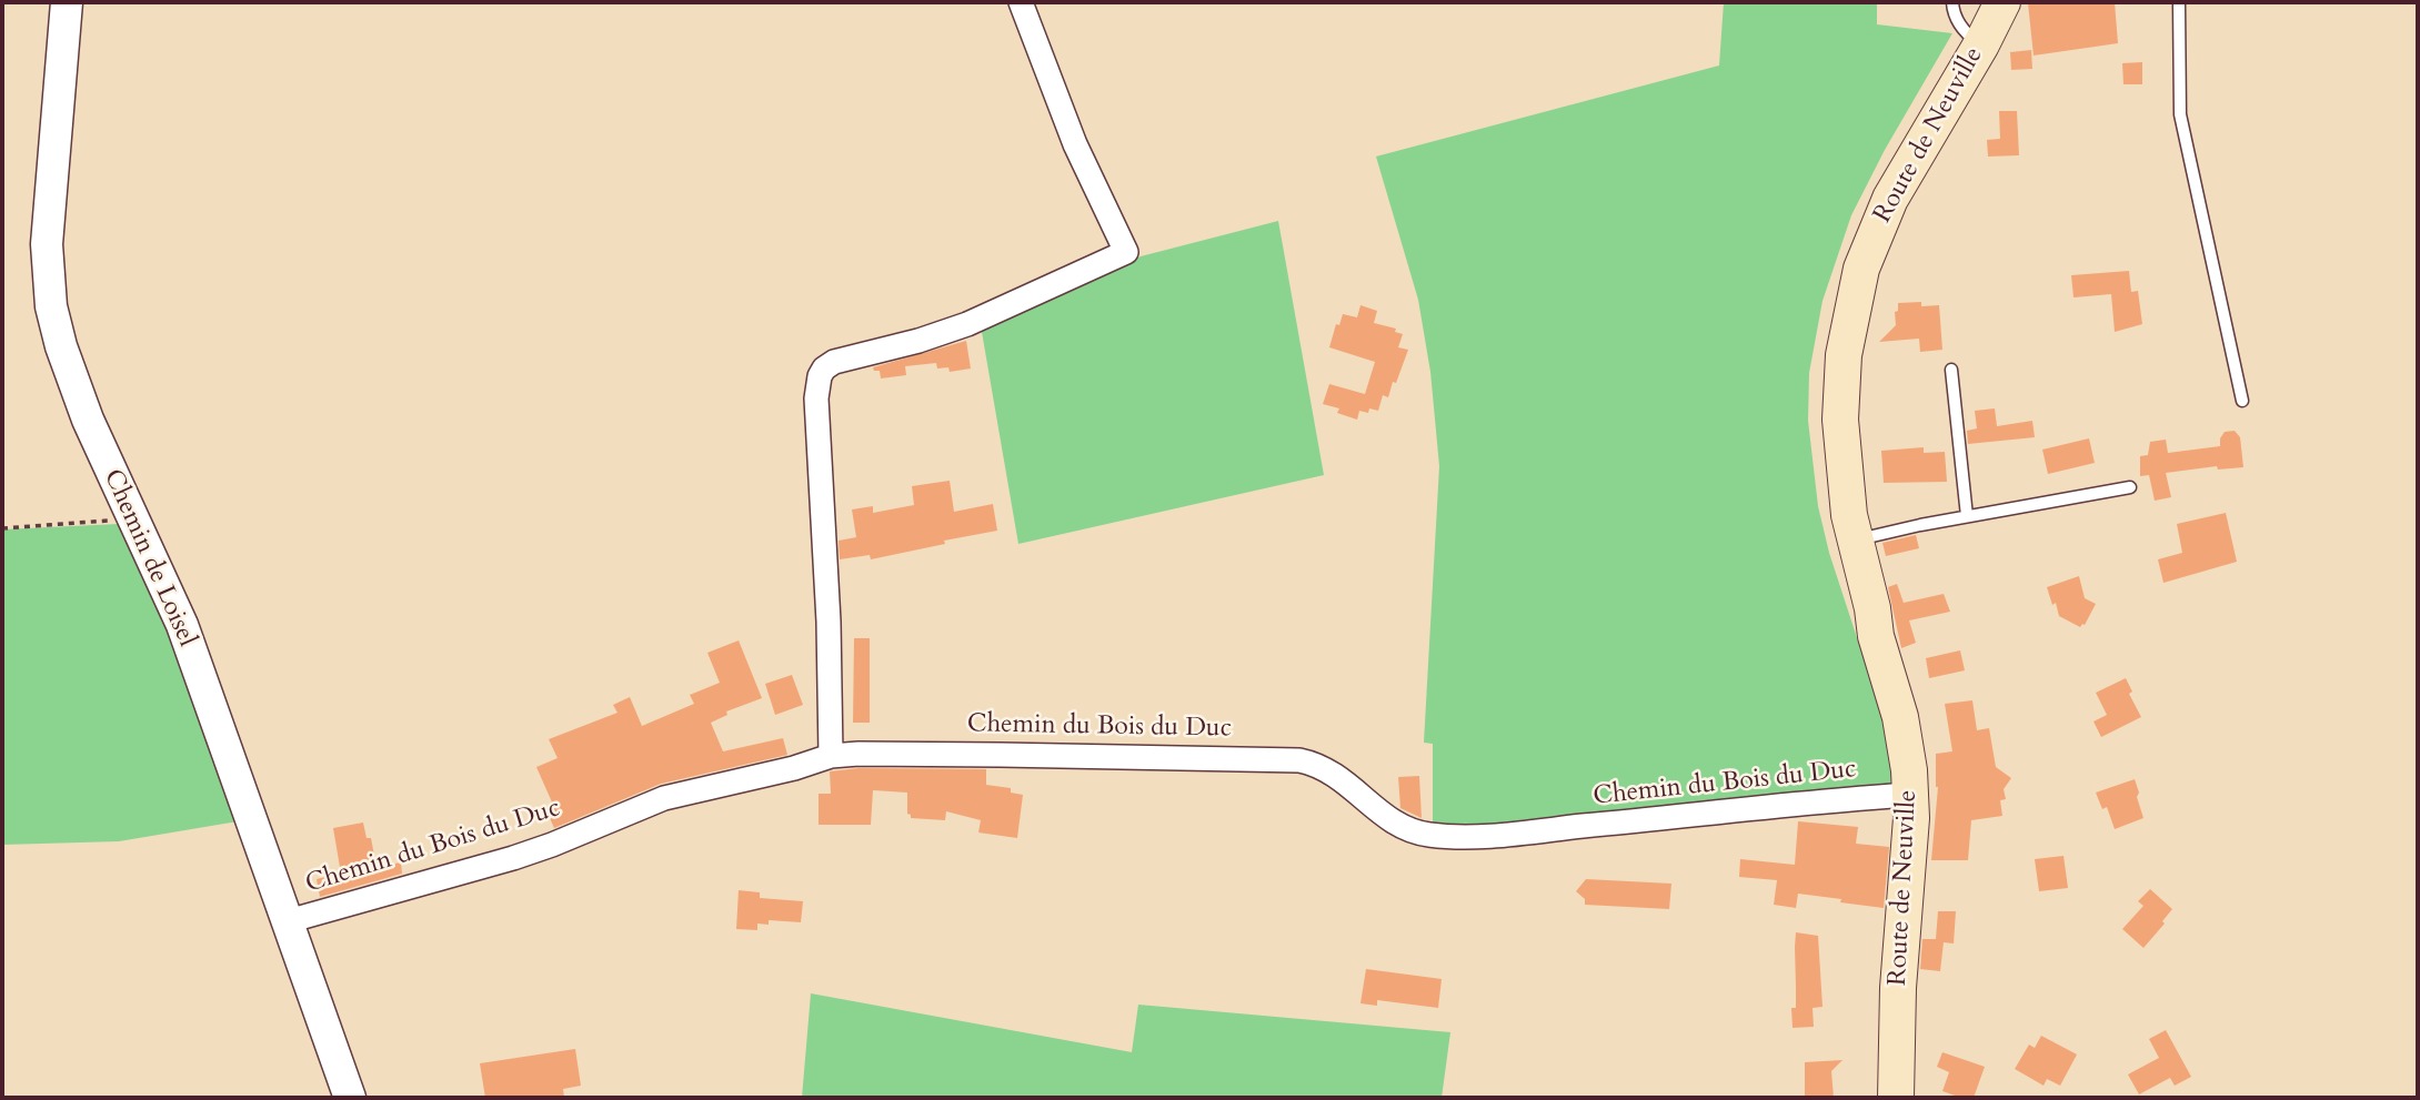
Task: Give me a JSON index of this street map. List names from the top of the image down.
{
  "streets": {
    "main road": ["Route de Neuville"],
    "street": ["Chemin de Loisel", "Chemin du Bois du Duc"]
  },
  "crossings": [
    ["Route de Neuville", "Chemin du Bois du Duc"],
    ["Chemin de Loisel", "Chemin du Bois du Duc"]
  ]
}
